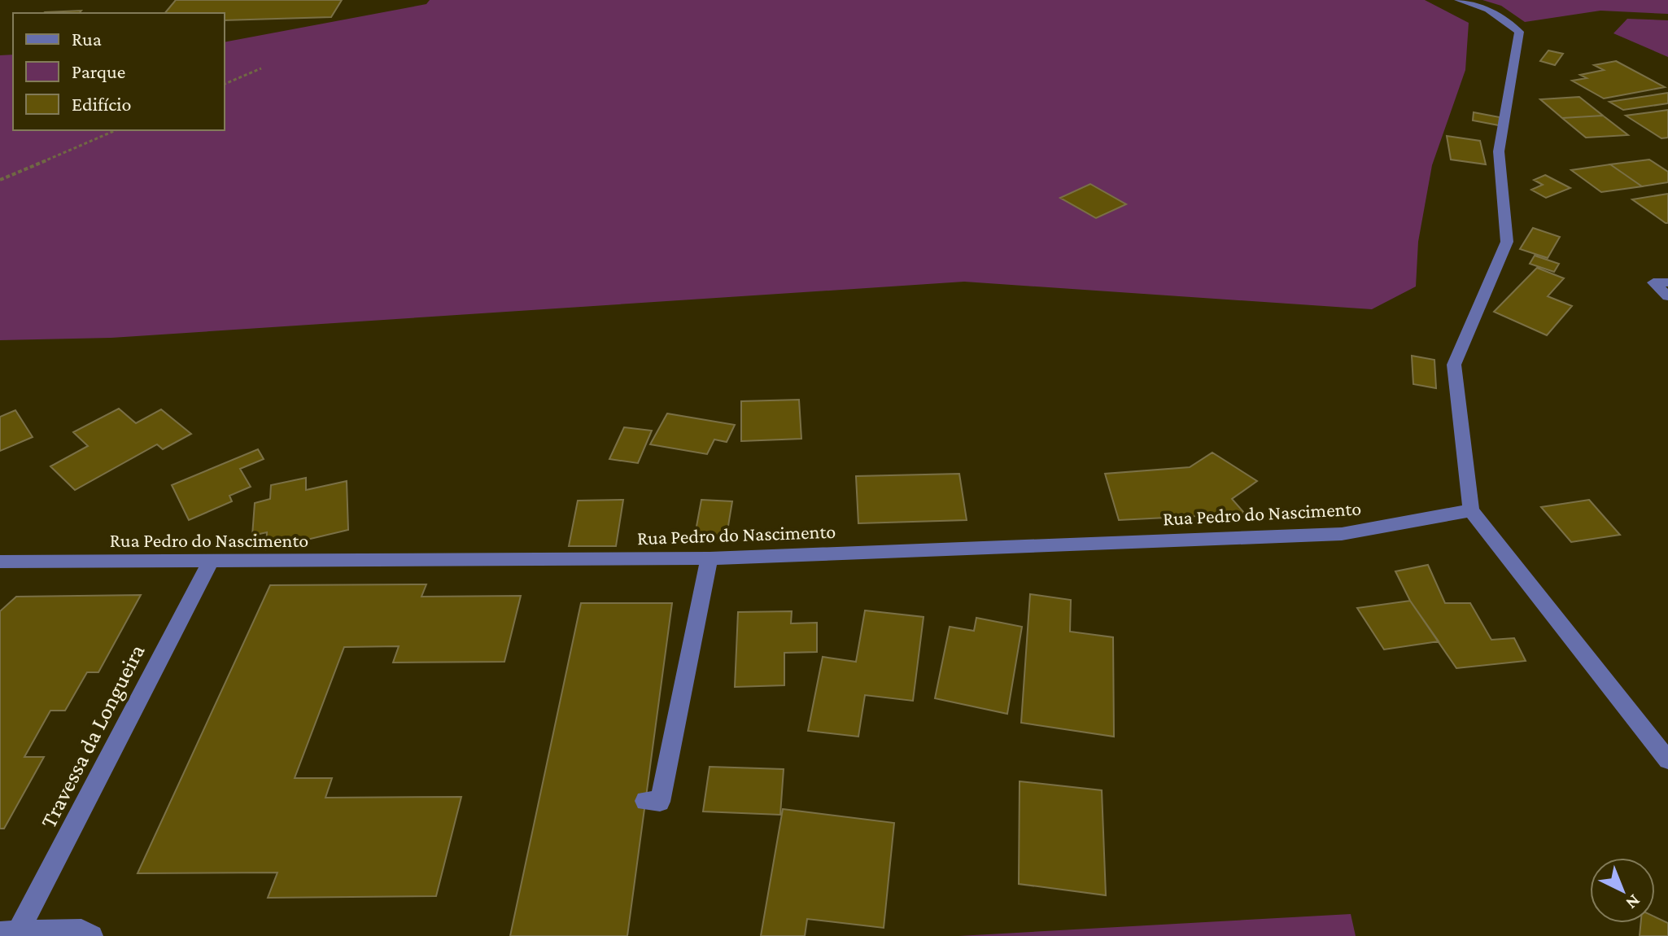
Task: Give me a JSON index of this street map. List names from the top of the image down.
{
  "streets": {
    "street": ["Rua Pedro do Nascimento", "Travessa da Longueira"]
  },
  "crossings": [
    ["Rua Pedro do Nascimento", "Travessa da Longueira"]
  ],
  "legend": ["Rua", "Parque", "Edifício"],
  "north": "bottom right"
}
